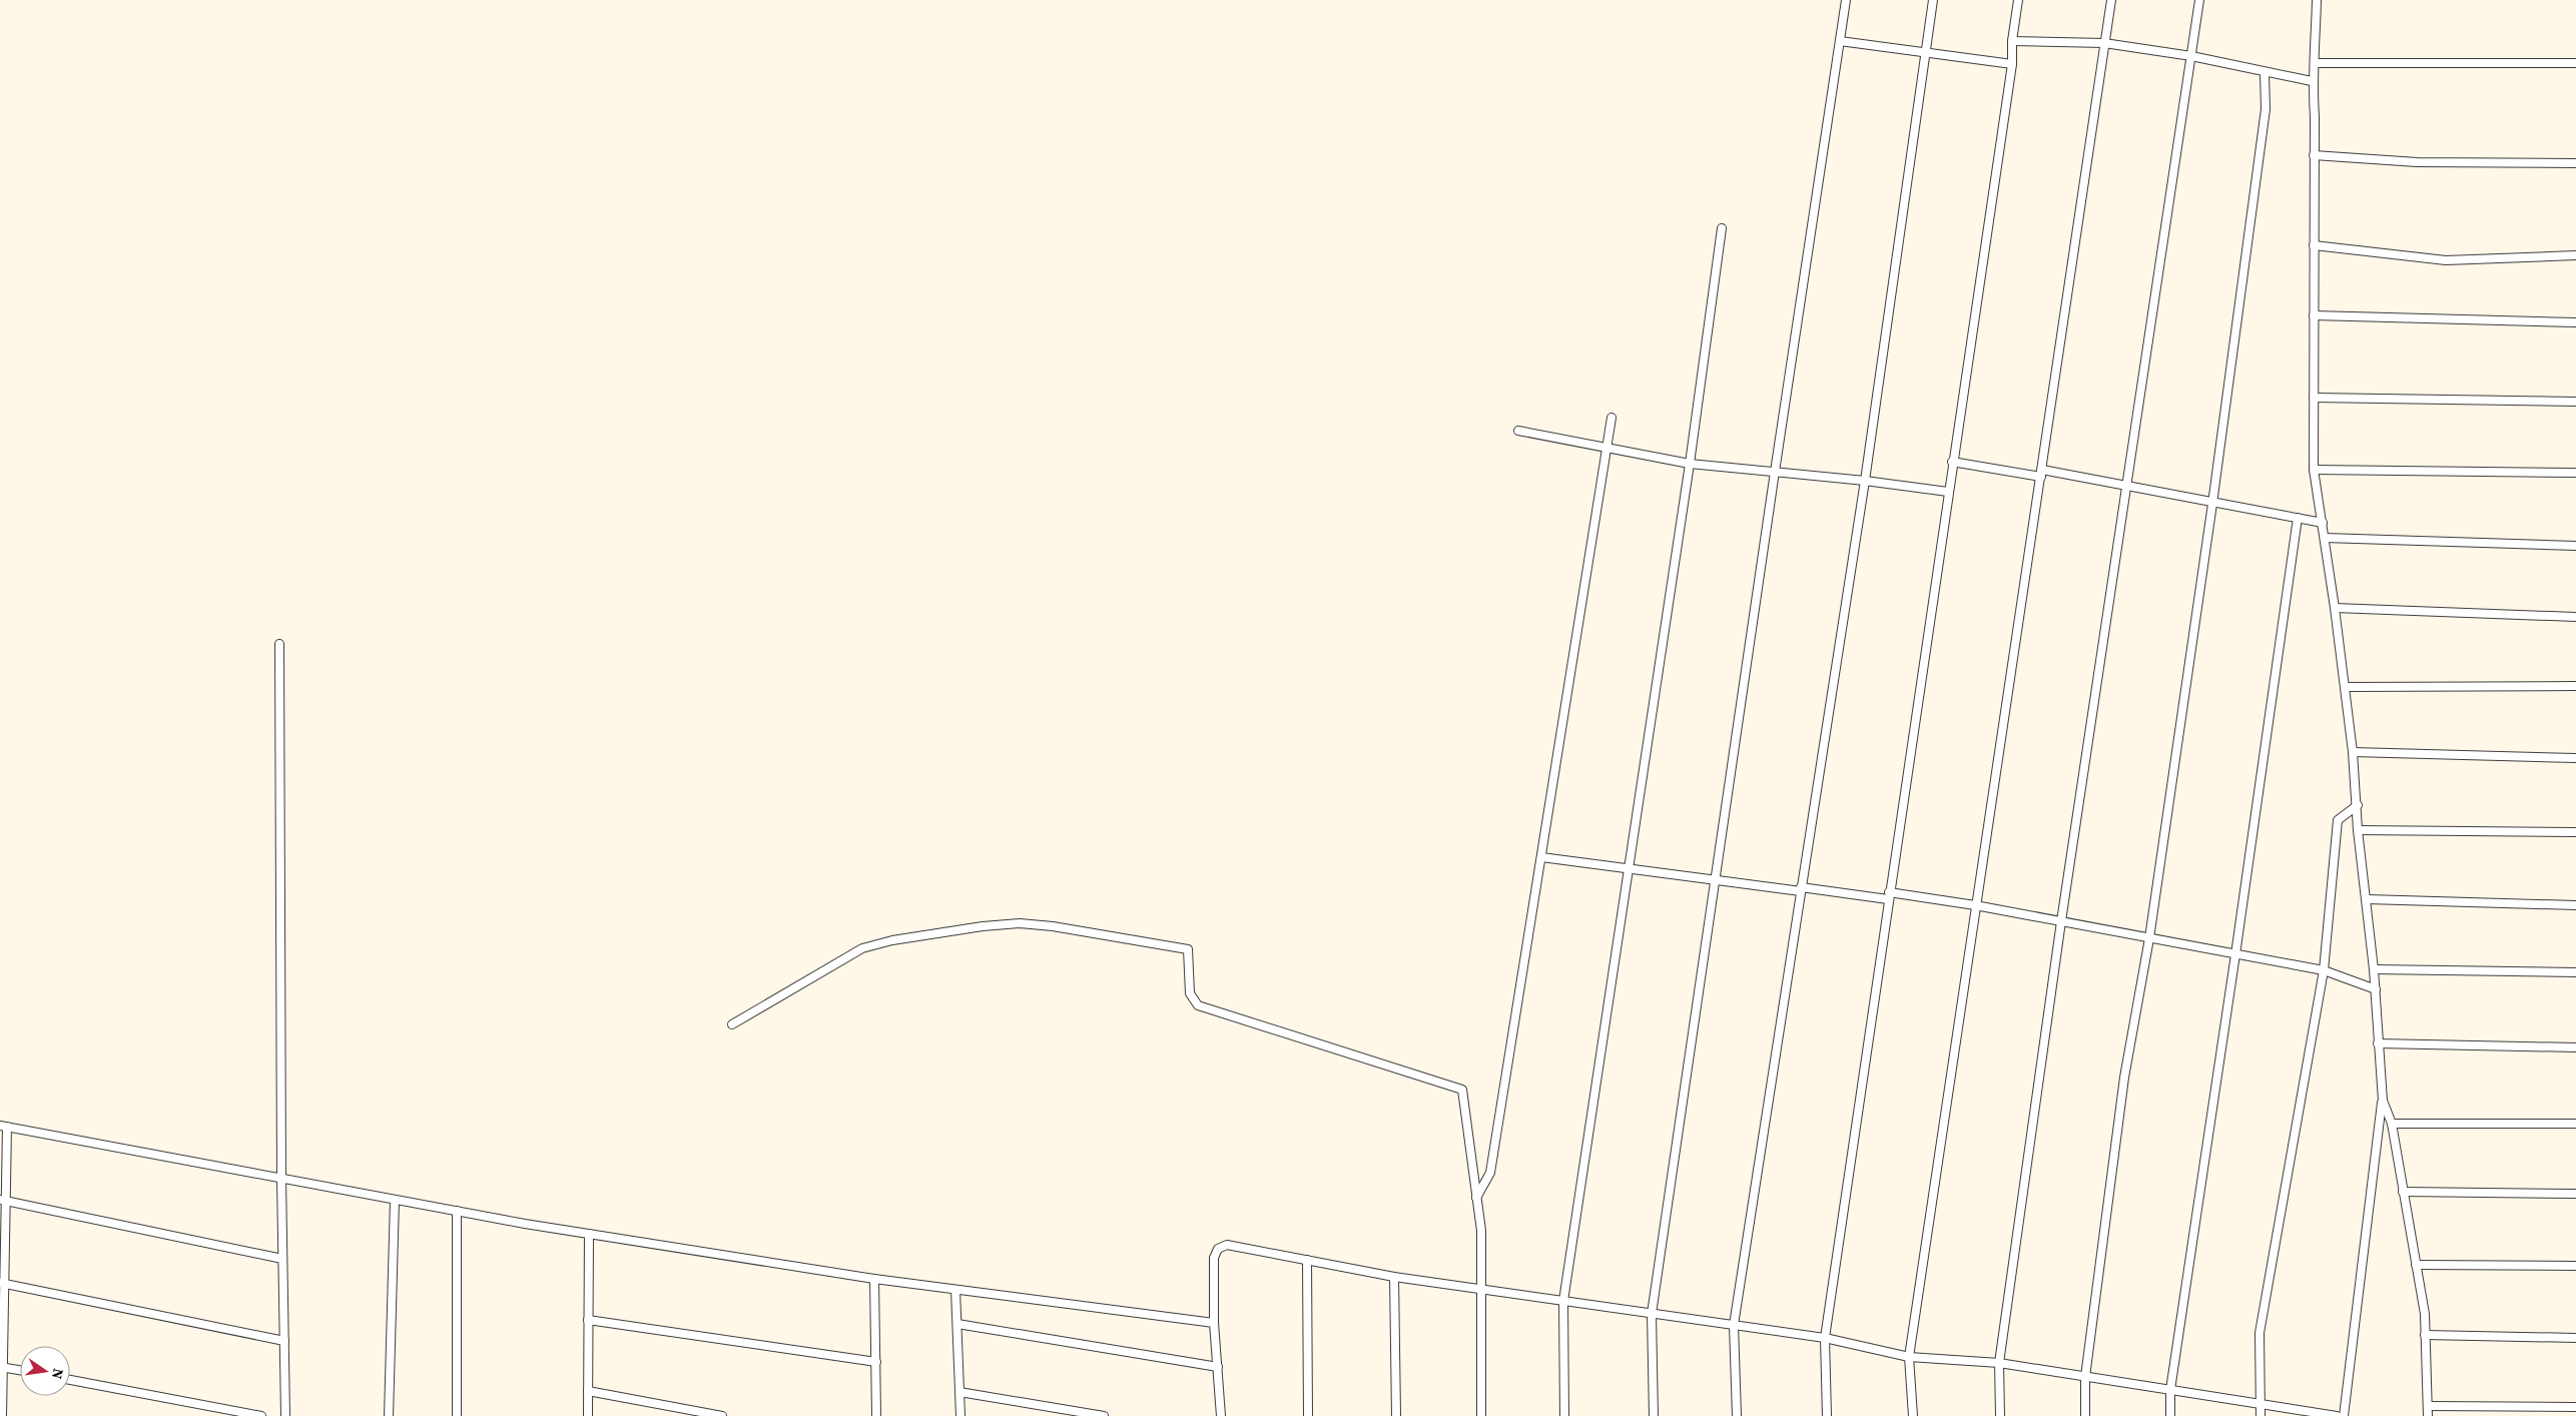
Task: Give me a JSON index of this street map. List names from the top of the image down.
{
  "north": "right"
}
